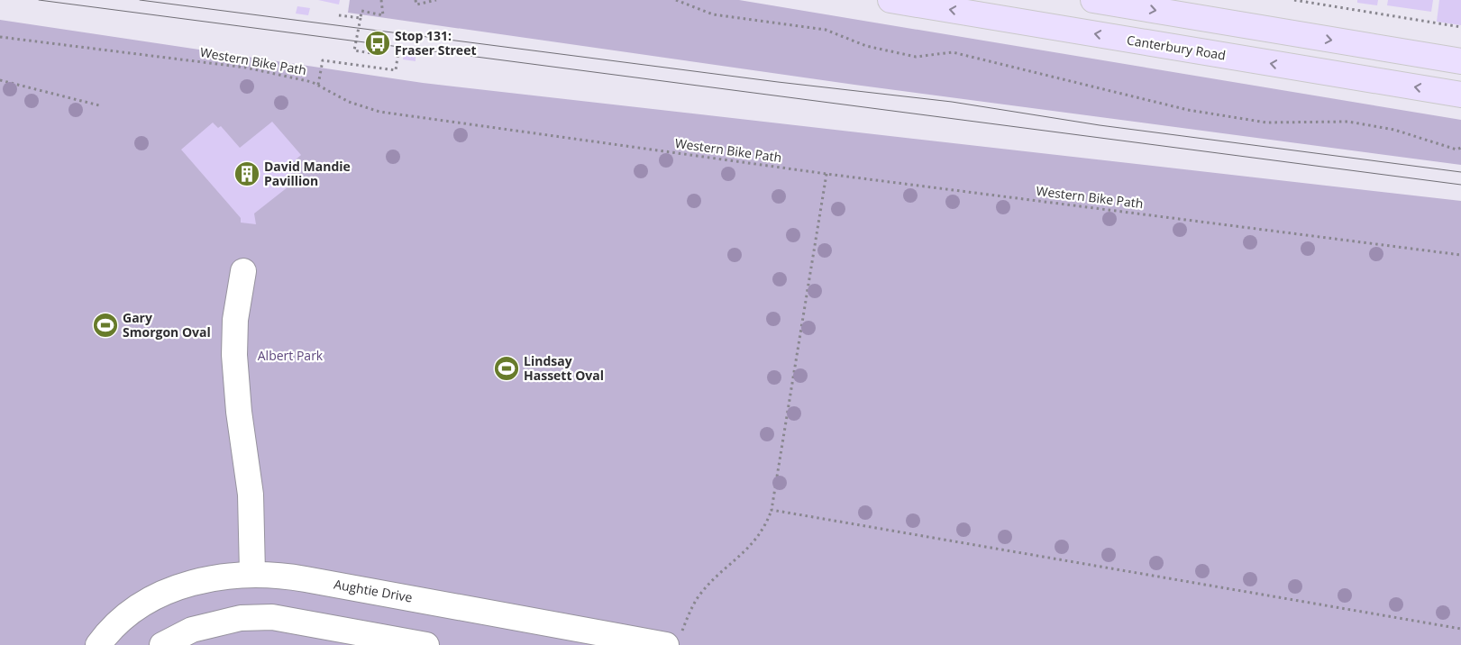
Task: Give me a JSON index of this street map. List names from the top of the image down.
{
  "streets": {
    "main road": ["Canterbury Road"],
    "street": ["Aughtie Drive"],
    "path": ["Western Bike Path"]
  },
  "parks": ["Albert Park"],
  "places": {
    "bus stop": ["Stop 131: Fraser Street"],
    "building": ["David Mandie Pavillion"],
    "sports": ["Gary Smorgon Oval", "Lindsay Hassett Oval"]
  }
}
